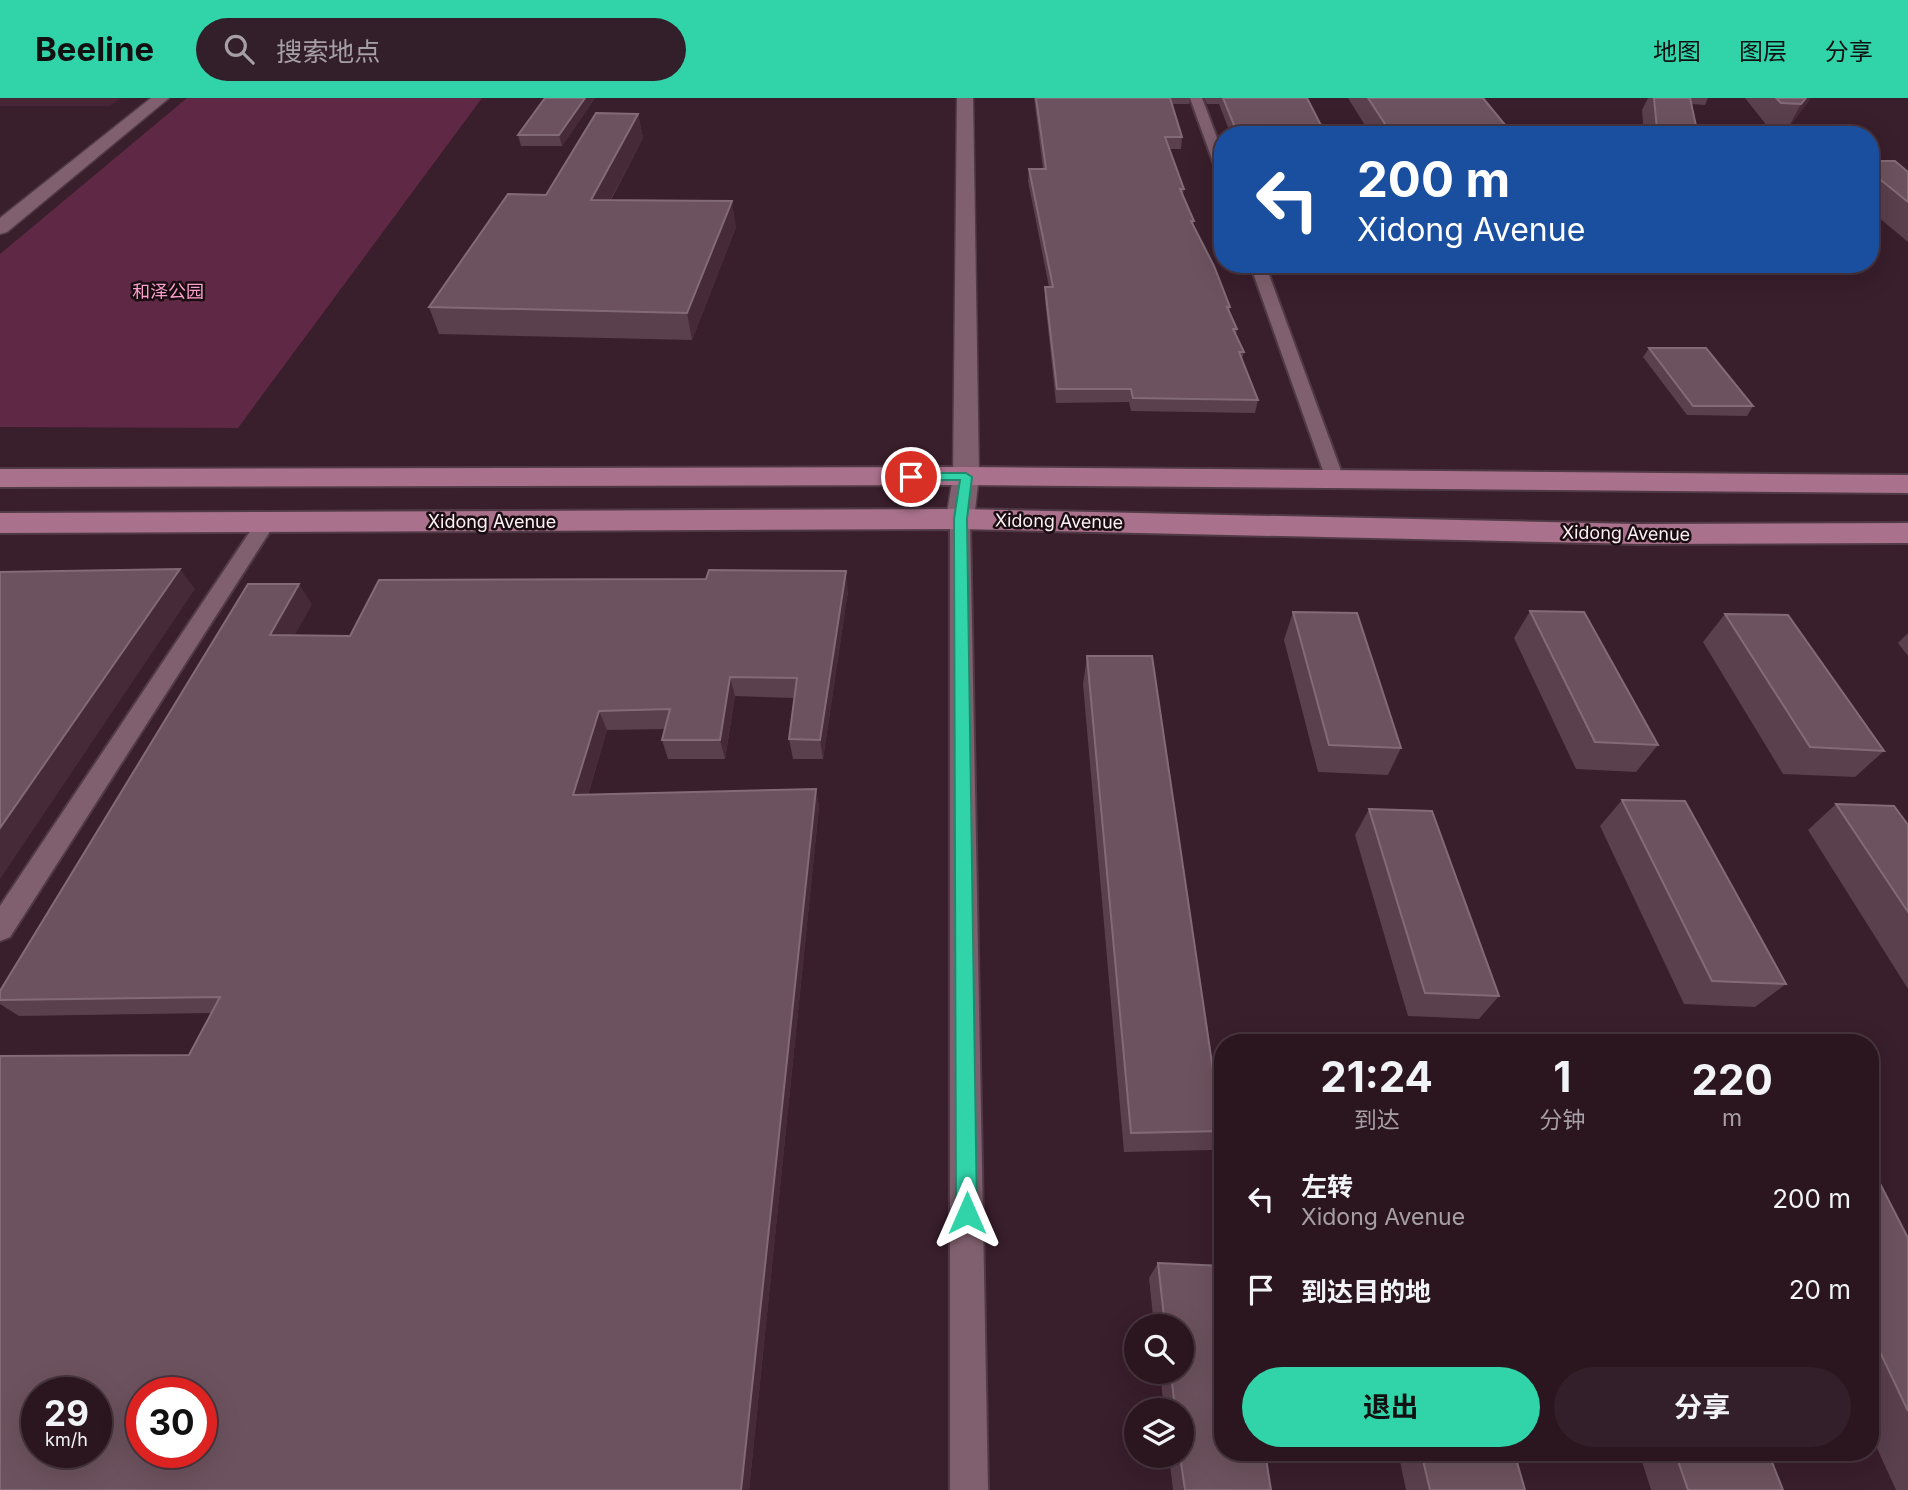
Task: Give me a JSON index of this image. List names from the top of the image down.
{
  "streets": {
    "main road": ["Xidong Avenue"]
  },
  "parks": ["和泽公园"],
  "page": {
    "header": "Beeline",
    "search": "搜索地点",
    "nav": ["地图", "图层", "分享"],
    "turn": ["200 m", "Xidong Avenue"],
    "eta": [
      "21:24",
      "到达",
      "1",
      "分钟",
      "220",
      "m"
    ],
    "list": [
      {
        "name": "左转",
        "note": "Xidong Avenue",
        "value": "200 m"
      },
      {
        "name": "到达目的地",
        "value": "20 m"
      }
    ],
    "buttons": ["退出", "分享"],
    "speed": "29 km/h",
    "limit": "30"
  }
}
